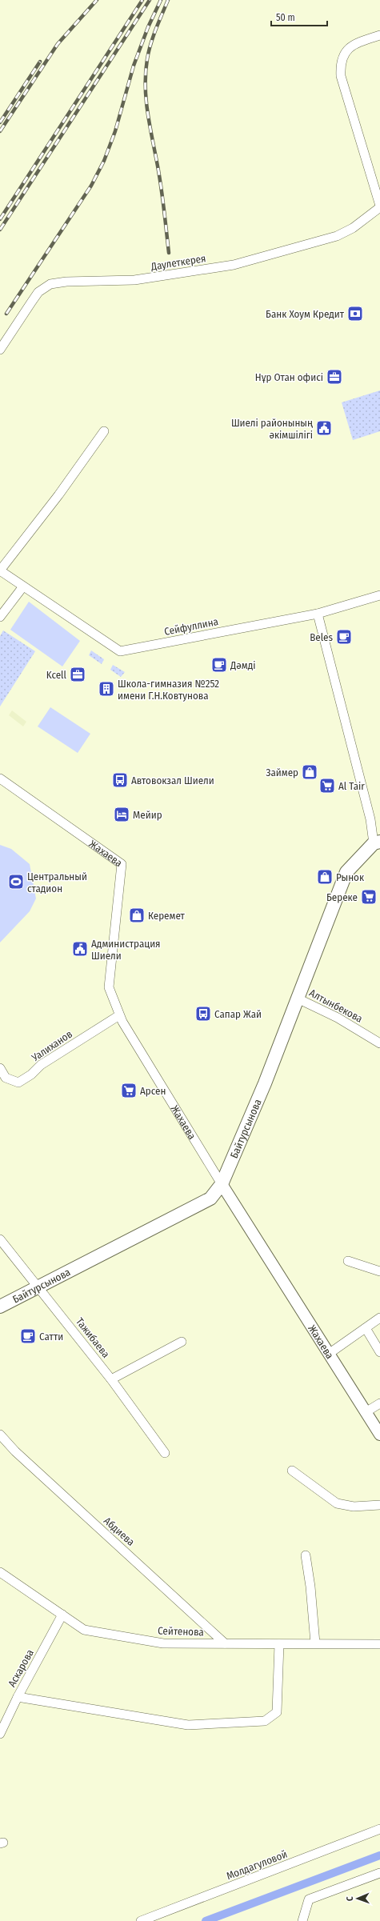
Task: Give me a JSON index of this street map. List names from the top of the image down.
{
  "streets": {
    "main road": ["Байтурсынова"],
    "street": [
      "Даулеткерея",
      "Сейфуллина",
      "Жахаева",
      "Алтынбекова",
      "Уалиханов",
      "Тажибаева",
      "Абдиева",
      "Сейтенова",
      "Аскарова",
      "Молдагуловой"
    ]
  },
  "crossings": [
    ["Жахаева", "Уалиханов"],
    ["Жахаева", "Байтурсынова"],
    ["Алтынбекова", "Байтурсынова"],
    ["Байтурсынова", "Тажибаева"],
    ["Абдиева", "Сейтенова"],
    ["Сейтенова", "Аскарова"]
  ],
  "places": {
    "bank": ["Банк Хоум Кредит"],
    "office": ["Нұр Отан офисі", "Kcell"],
    "public building": ["Шиелі районының әкімшілігі", "Администрация Шиели"],
    "cafe": ["Beles", "Дәмді", "Сатти"],
    "building": ["Школа-гимназия №252 имени Г.Н.Ковтунова"],
    "shop": ["Займер", "Рынок", "Керемет"],
    "bus stop": ["Автовокзал Шиели", "Сапар Жай"],
    "supermarket": ["Al Tair", "Береке", "Арсен"],
    "hotel": ["Мейир"],
    "sports": ["Центральный стадион"]
  },
  "scale_bar": "50 m",
  "north": "left"
}
